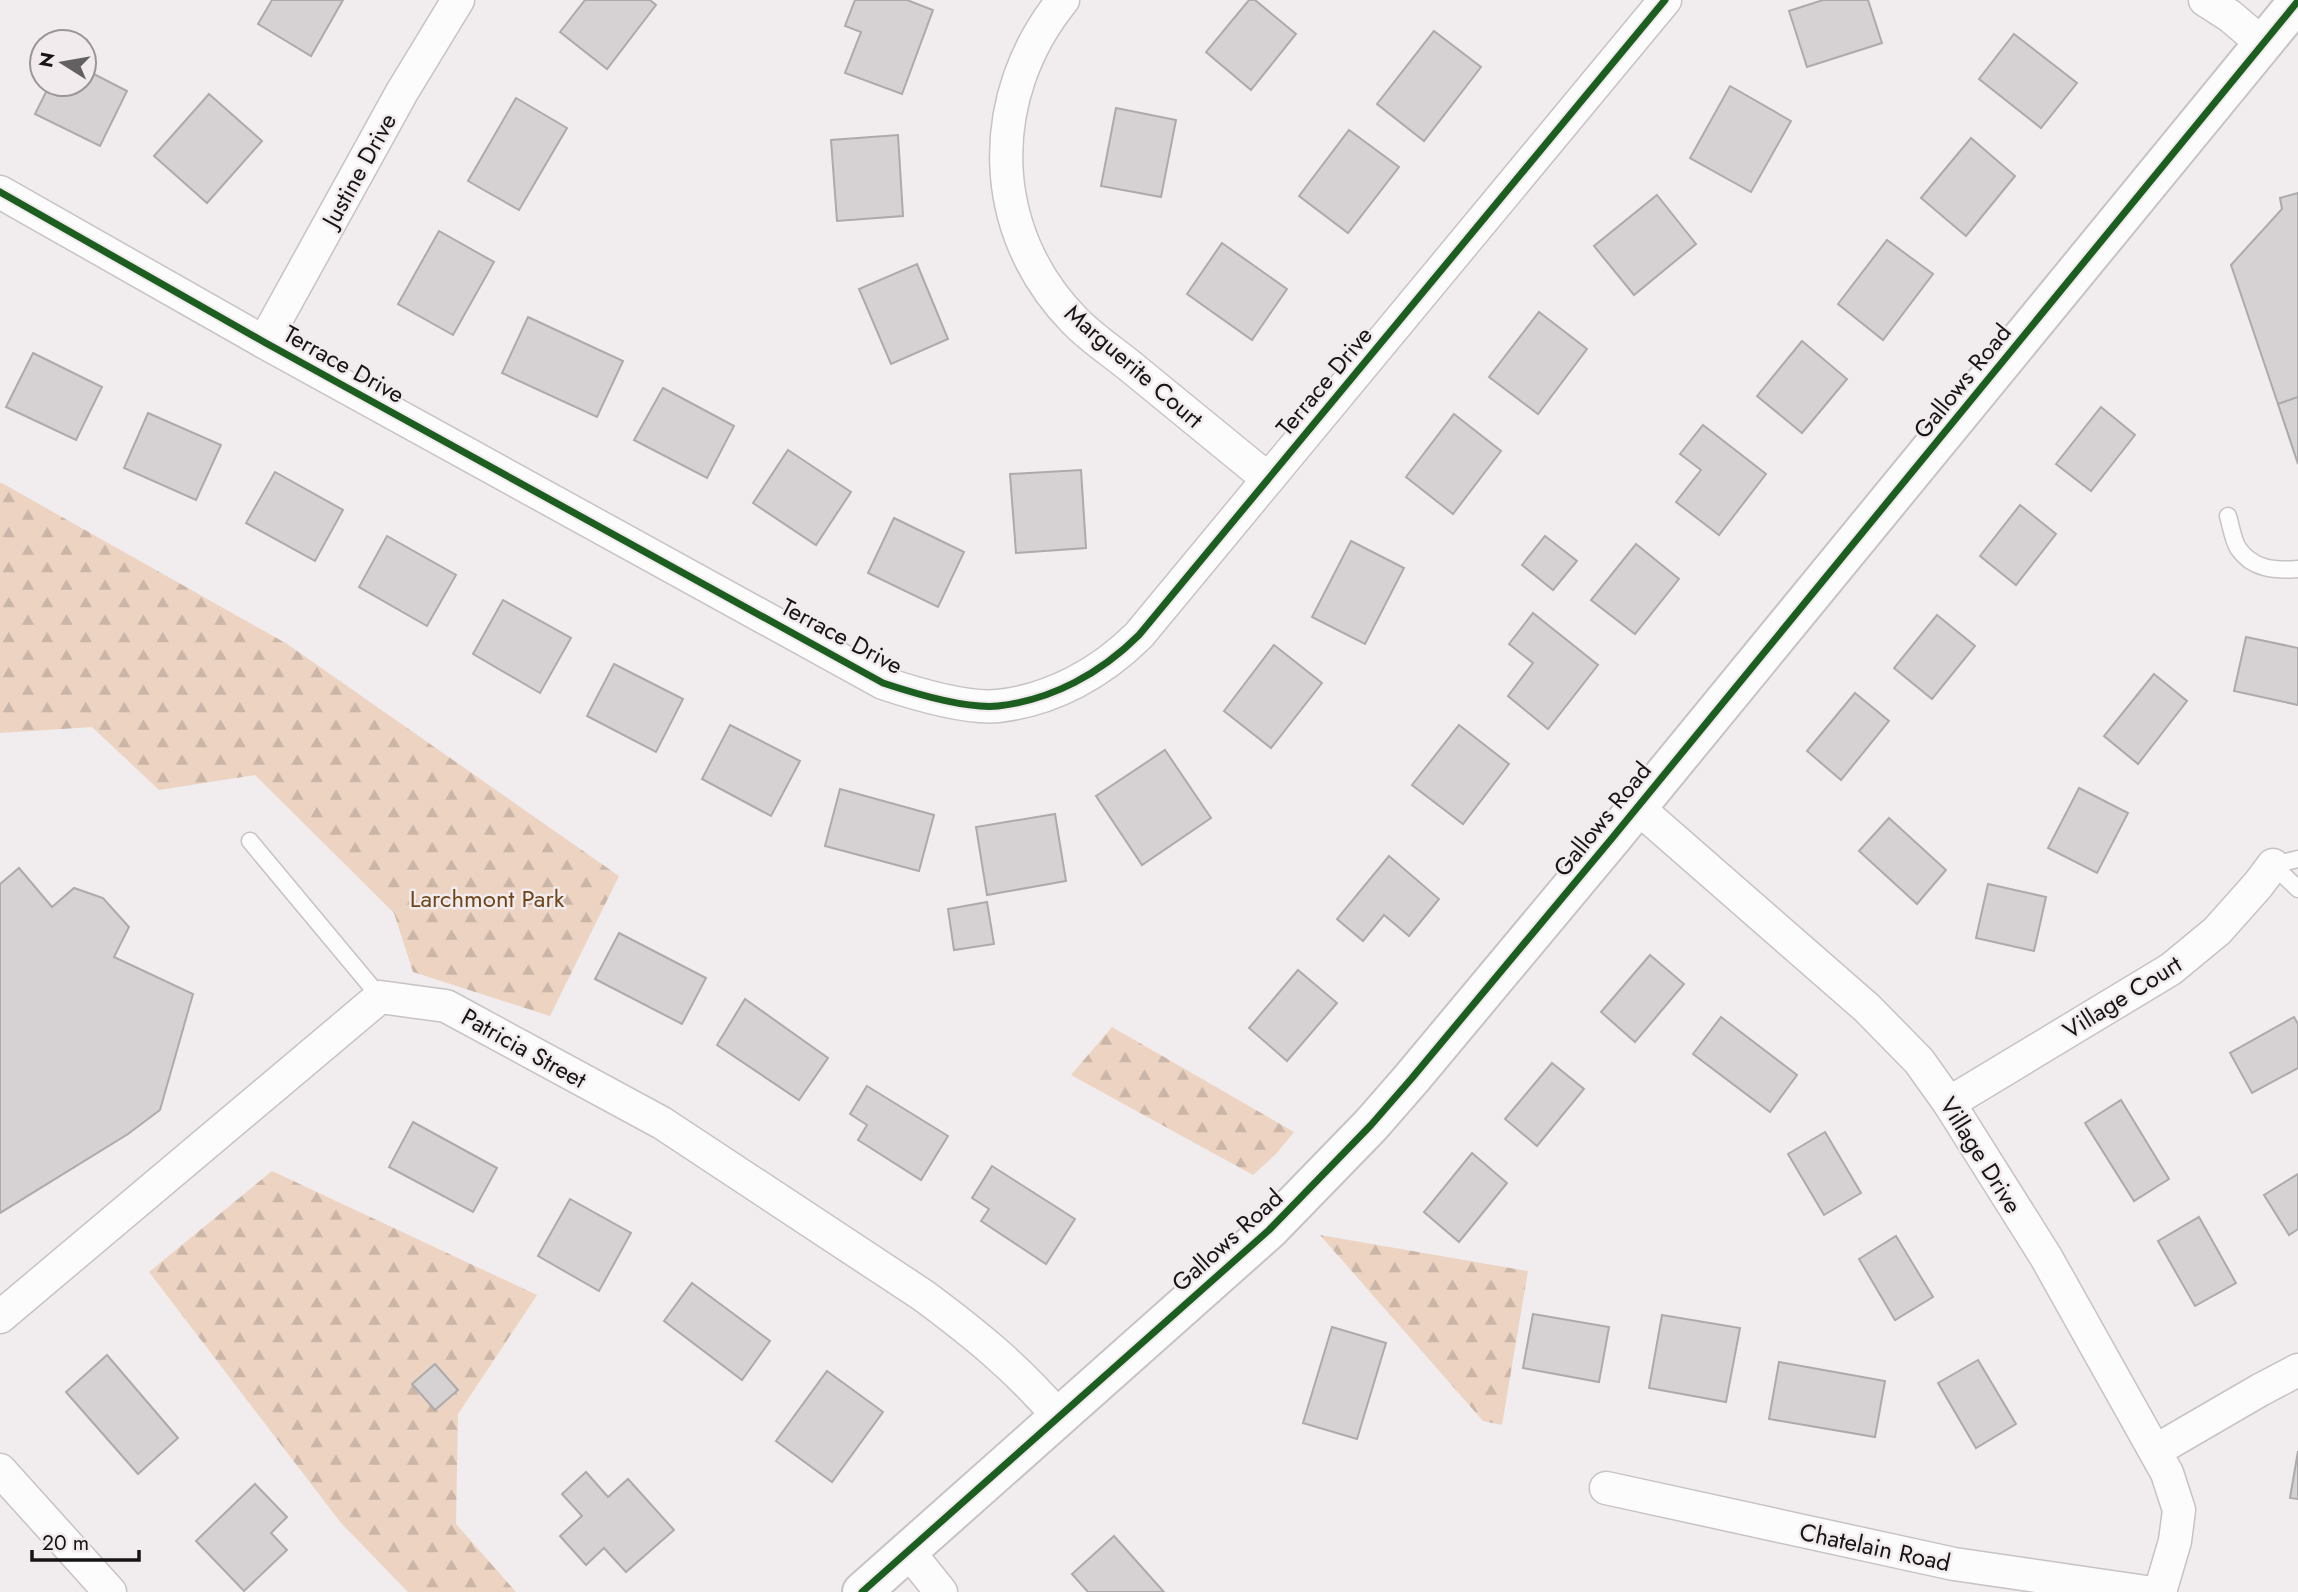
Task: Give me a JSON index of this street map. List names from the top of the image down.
{
  "streets": {
    "main road": ["Gallows Road"],
    "street": [
      "Justine Drive",
      "Terrace Drive",
      "Marguerite Court",
      "Village Court",
      "Patricia Street",
      "Village Drive",
      "Chatelain Road"
    ]
  },
  "crossings": [
    ["Justine Drive", "Terrace Drive"],
    ["Terrace Drive", "Marguerite Court"],
    ["Gallows Road", "Patricia Street"],
    ["Gallows Road", "Village Drive"],
    ["Village Court", "Village Drive"]
  ],
  "parks": ["Larchmont Park"],
  "scale_bar": "20 m",
  "north": "left"
}
